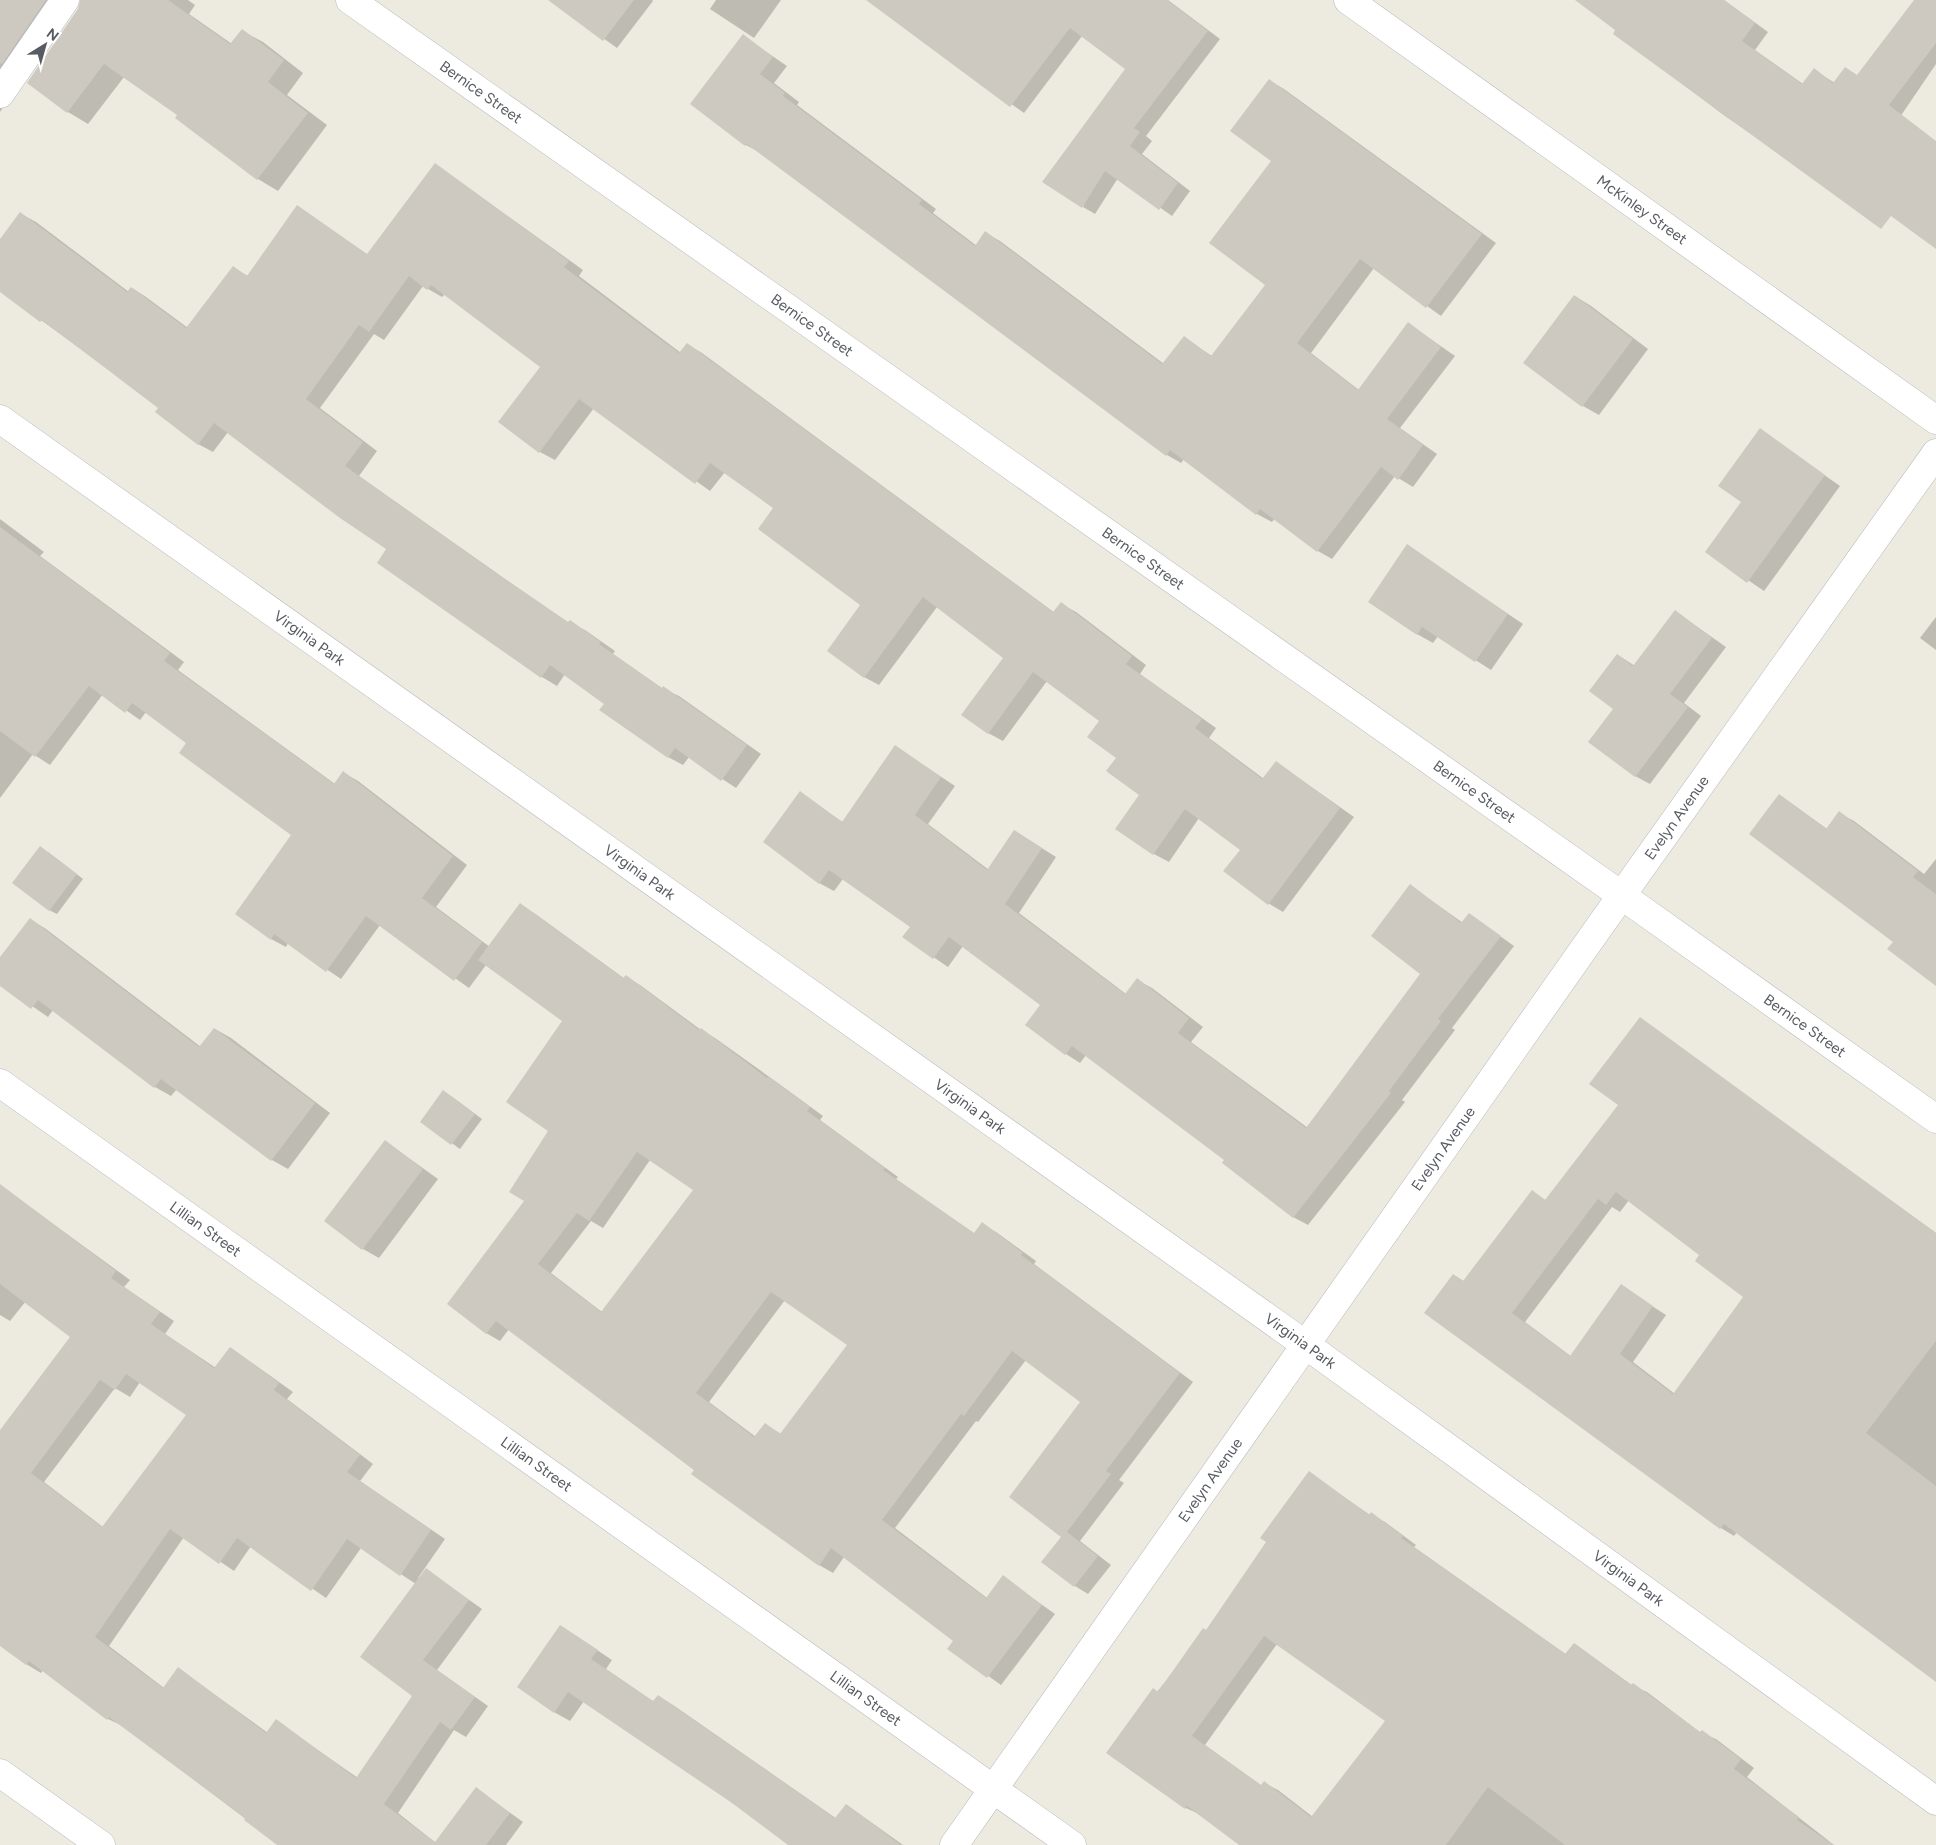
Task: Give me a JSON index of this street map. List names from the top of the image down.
{
  "streets": {
    "street": [
      "Bernice Street",
      "McKinley Street",
      "Virginia Park",
      "Evelyn Avenue",
      "Lillian Street"
    ]
  },
  "crossings": [
    ["Bernice Street", "Evelyn Avenue"],
    ["Virginia Park", "Evelyn Avenue"],
    ["Evelyn Avenue", "Lillian Street"]
  ],
  "north": "top right"
}
